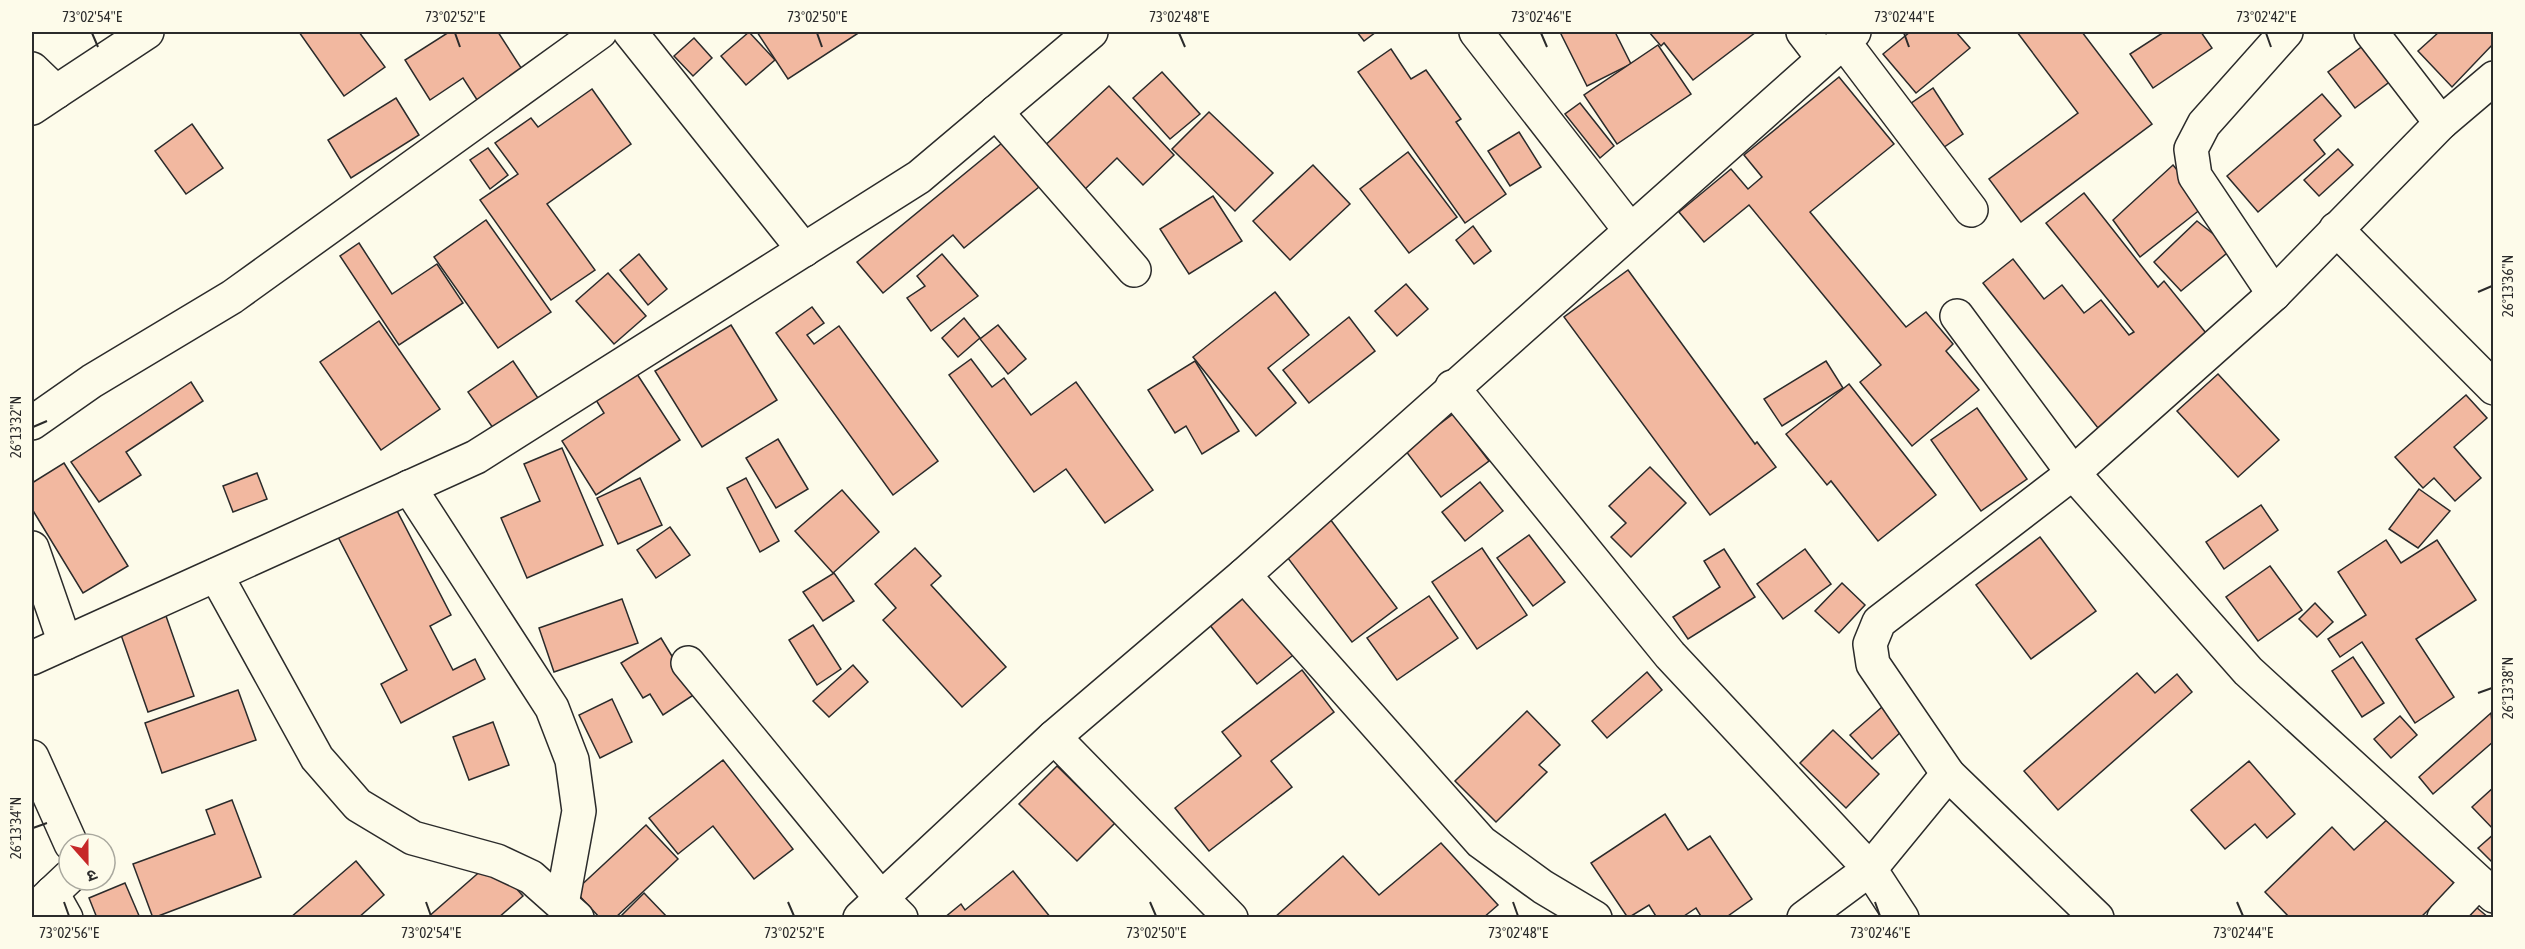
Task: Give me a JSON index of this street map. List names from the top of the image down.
{
  "north": "bottom",
  "coordinates": [
    "73°02'54\"E",
    "73°02'52\"E",
    "73°02'50\"E",
    "73°02'48\"E",
    "73°02'46\"E",
    "73°02'44\"E",
    "73°02'42\"E",
    "26°13'36\"N",
    "26°13'32\"N",
    "26°13'38\"N",
    "26°13'34\"N",
    "73°02'56\"E"
  ]
}
